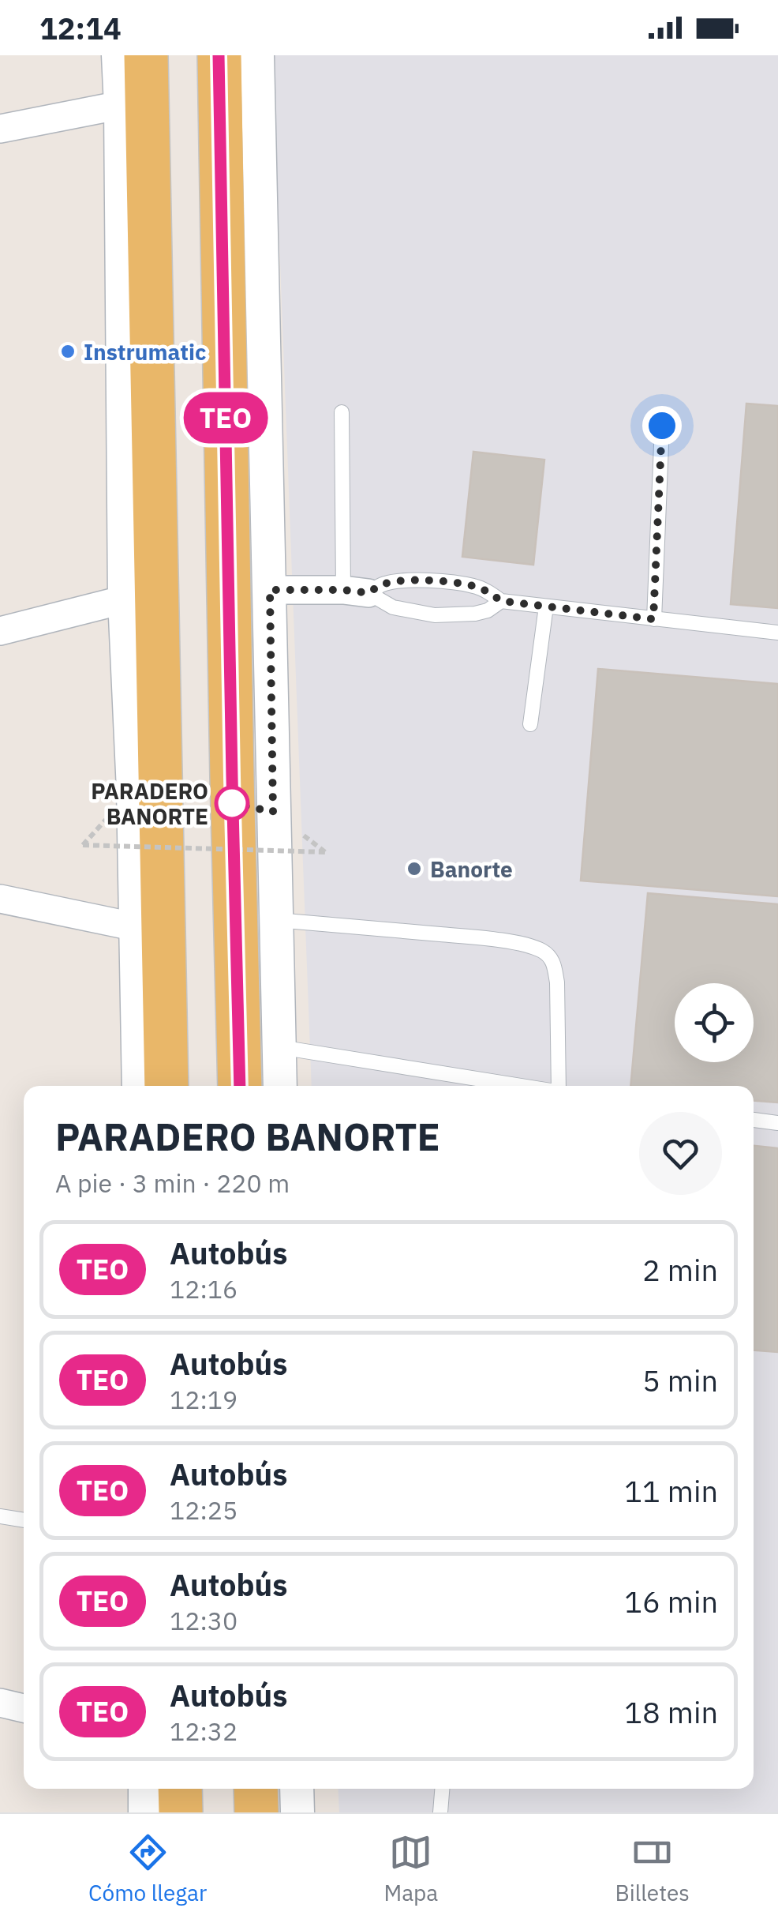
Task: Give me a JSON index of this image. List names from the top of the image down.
{
  "places": ["Instrumatic", "PARADERO BANORTE", "Banorte"],
  "lines": ["bus line TEO"],
  "page": {
    "status": "12:14",
    "on_map": "TEO",
    "heading": ["PARADERO BANORTE", "A pie · 3 min · 220 m"],
    "list": [
      {
        "mark": "TEO",
        "name": "Autobús",
        "note": "12:16",
        "value": "2 min"
      },
      {
        "mark": "TEO",
        "name": "Autobús",
        "note": "12:19",
        "value": "5 min"
      },
      {
        "mark": "TEO",
        "name": "Autobús",
        "note": "12:25",
        "value": "11 min"
      },
      {
        "mark": "TEO",
        "name": "Autobús",
        "note": "12:30",
        "value": "16 min"
      },
      {
        "mark": "TEO",
        "name": "Autobús",
        "note": "12:32",
        "value": "18 min"
      }
    ],
    "tabs": ["Cómo llegar", "Mapa", "Billetes"]
  }
}
